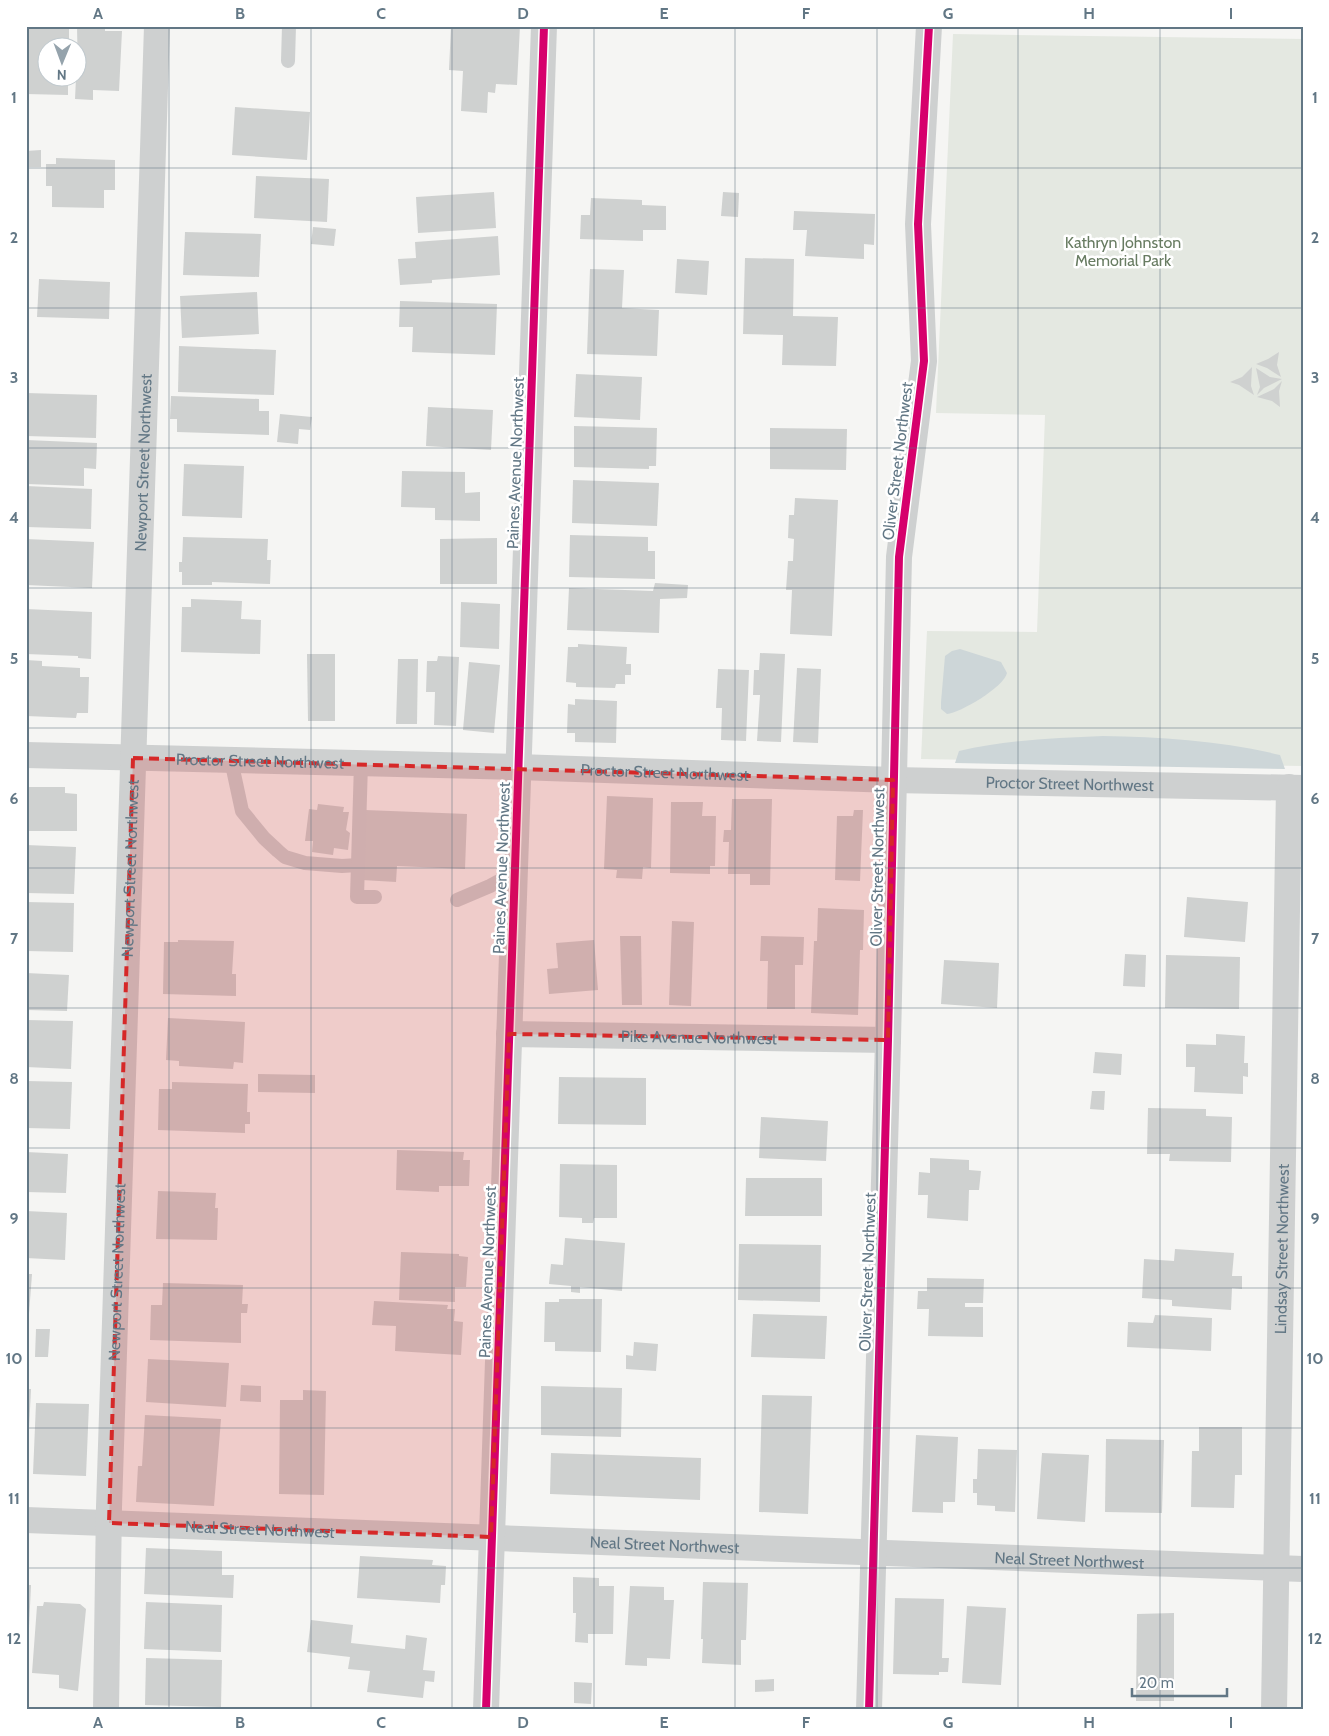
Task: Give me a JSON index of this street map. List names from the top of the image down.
{
  "streets": {
    "street": [
      "Oliver Street Northwest",
      "Newport Street Northwest",
      "Paines Avenue Northwest",
      "Proctor Street Northwest",
      "Pike Avenue Northwest",
      "Lindsay Street Northwest",
      "Neal Street Northwest"
    ]
  },
  "crossings": [
    ["Oliver Street Northwest", "Proctor Street Northwest"],
    ["Oliver Street Northwest", "Pike Avenue Northwest"],
    ["Oliver Street Northwest", "Neal Street Northwest"],
    ["Newport Street Northwest", "Proctor Street Northwest"],
    ["Newport Street Northwest", "Neal Street Northwest"],
    ["Paines Avenue Northwest", "Proctor Street Northwest"],
    ["Paines Avenue Northwest", "Pike Avenue Northwest"],
    ["Paines Avenue Northwest", "Neal Street Northwest"],
    ["Proctor Street Northwest", "Lindsay Street Northwest"],
    ["Lindsay Street Northwest", "Neal Street Northwest"]
  ],
  "parks": ["Kathryn Johnston Memorial Park"],
  "scale_bar": "20 m",
  "north": "bottom",
  "grid": {
    "columns": [
      "A",
      "B",
      "C",
      "D",
      "E",
      "F",
      "G",
      "H",
      "I"
    ],
    "rows": [
      "1",
      "2",
      "3",
      "4",
      "5",
      "6",
      "7",
      "8",
      "9",
      "10",
      "11",
      "12"
    ]
  }
}
